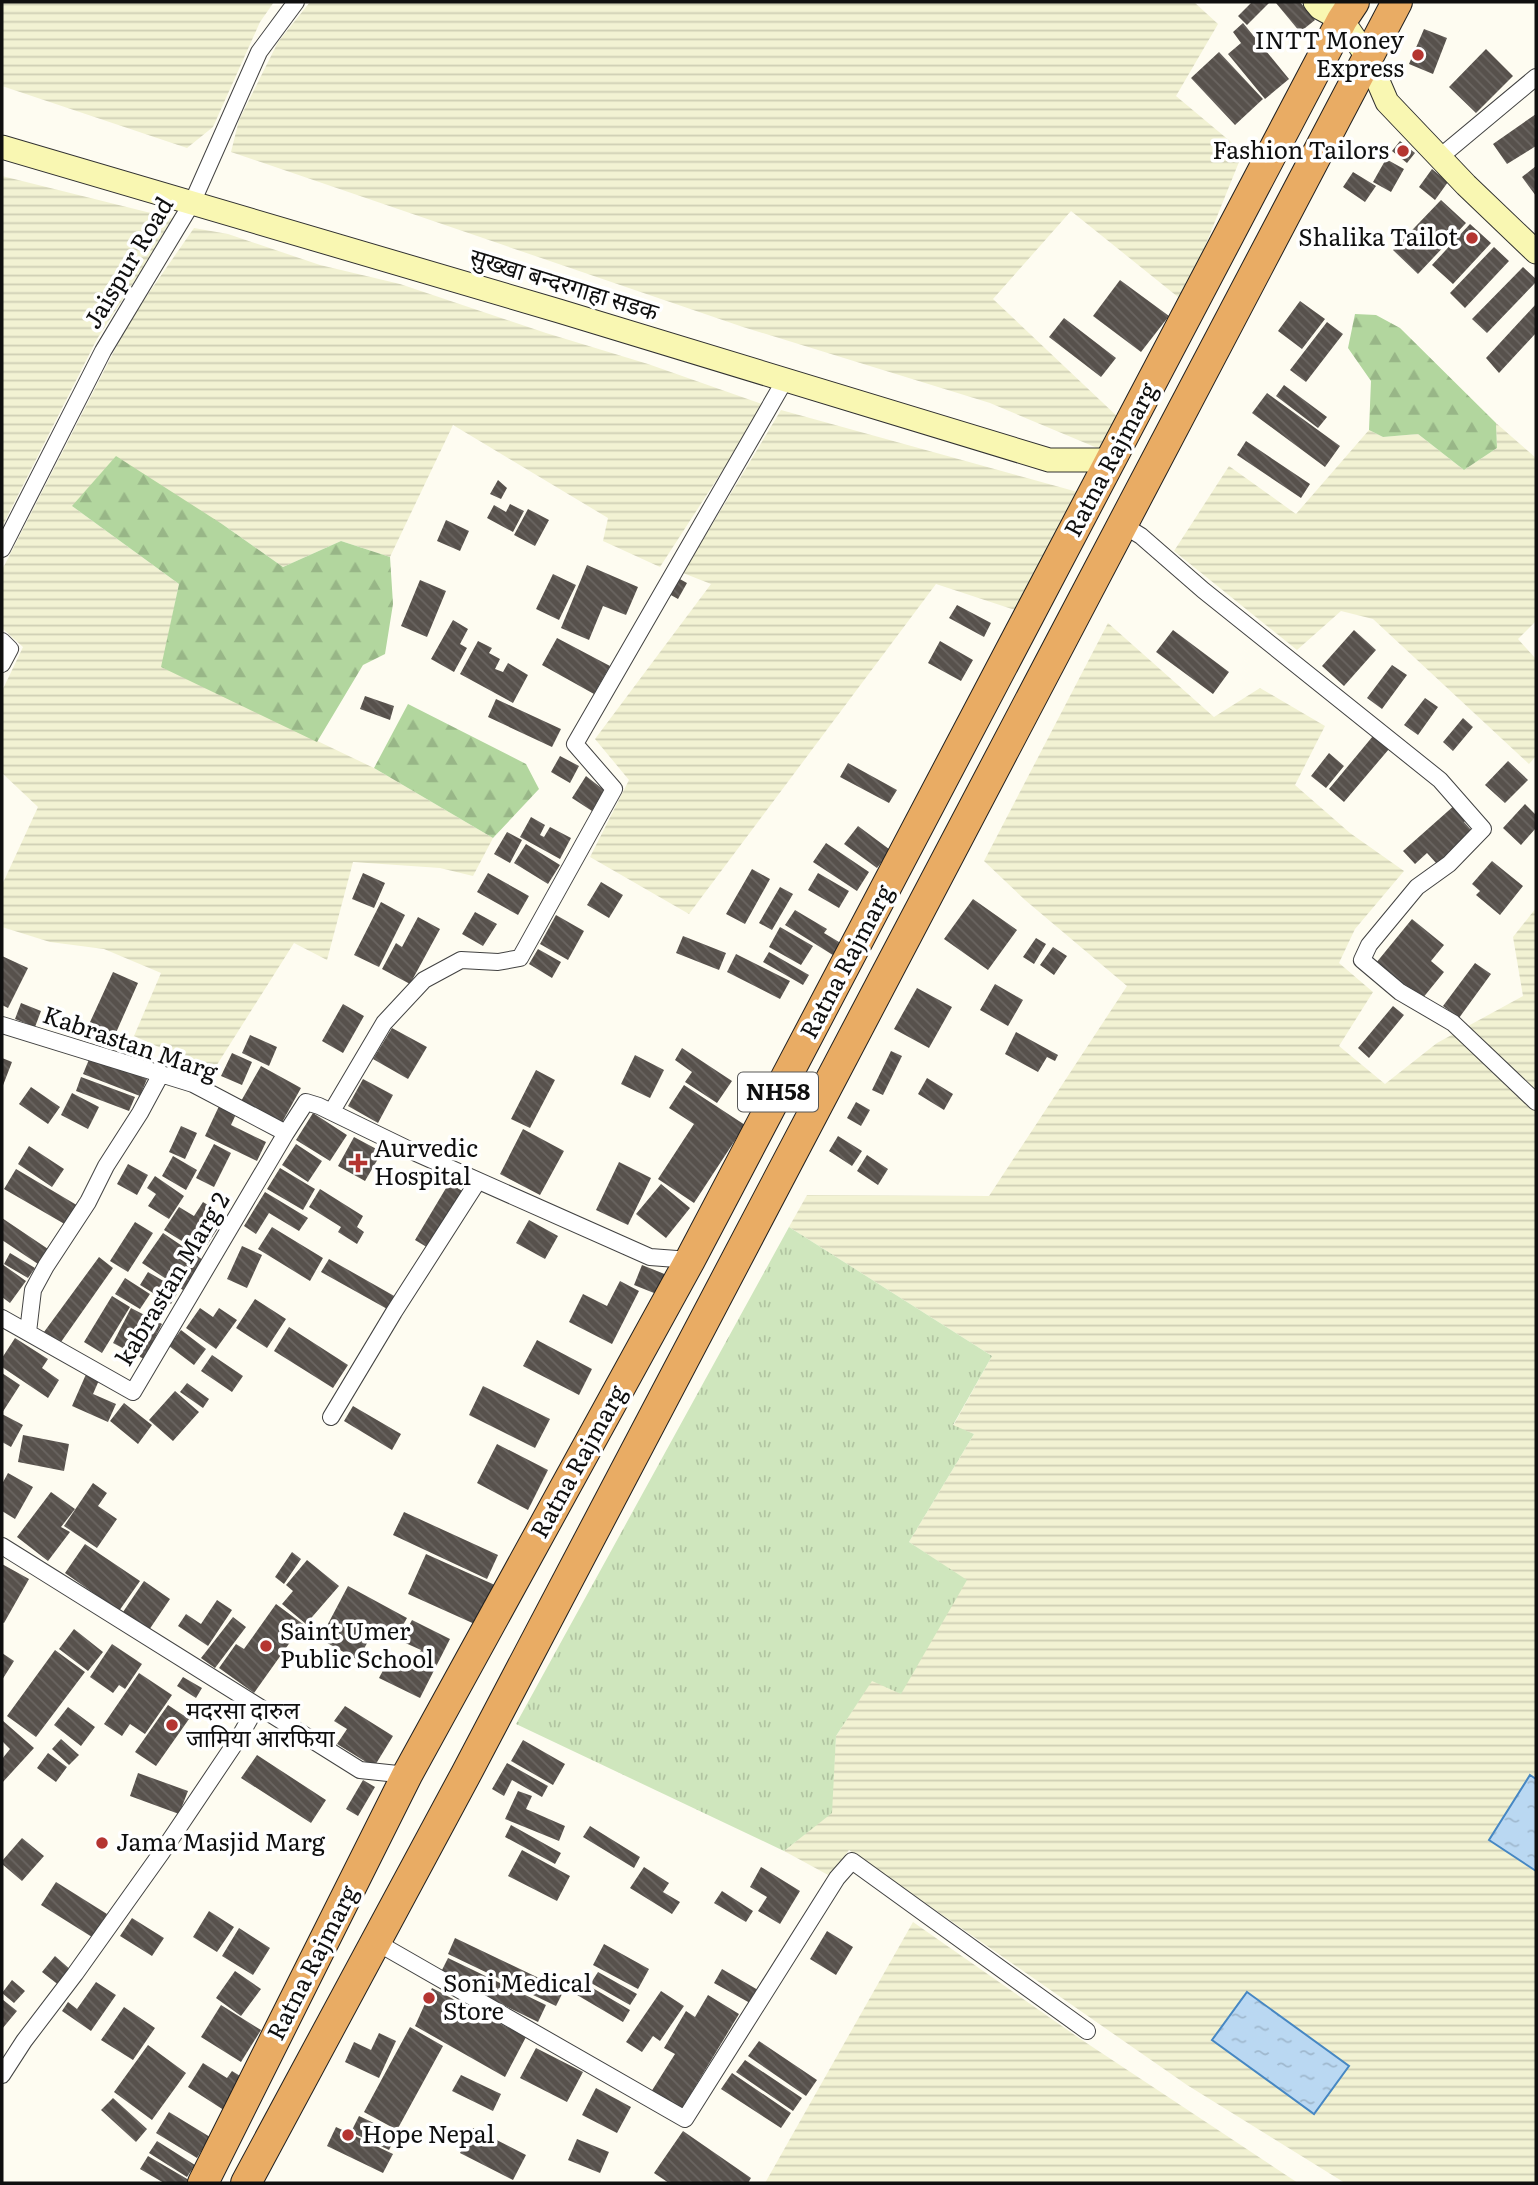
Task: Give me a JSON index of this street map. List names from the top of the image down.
{
  "streets": {
    "highway": ["Ratna Rajmarg", "NH58"],
    "street": [
      "Jaispur Road",
      "सुख्खा बन्दरगाहा सडक",
      "Kabrastan Marg",
      "kabrastan Marg 2"
    ]
  },
  "crossings": [
    ["Jaispur Road", "सुख्खा बन्दरगाहा सडक"],
    ["सुख्खा बन्दरगाहा सडक", "Ratna Rajmarg"],
    ["Kabrastan Marg", "kabrastan Marg 2"]
  ],
  "places": {
    "other": [
      "INTT Money Express",
      "Fashion Tailors",
      "Shalika Tailot",
      "Saint Umer Public School",
      "मदरसा दारुल जामिया आरफिया",
      "Jama Masjid Marg",
      "Soni Medical Store",
      "Hope Nepal"
    ],
    "health": ["Aurvedic Hospital"]
  }
}
